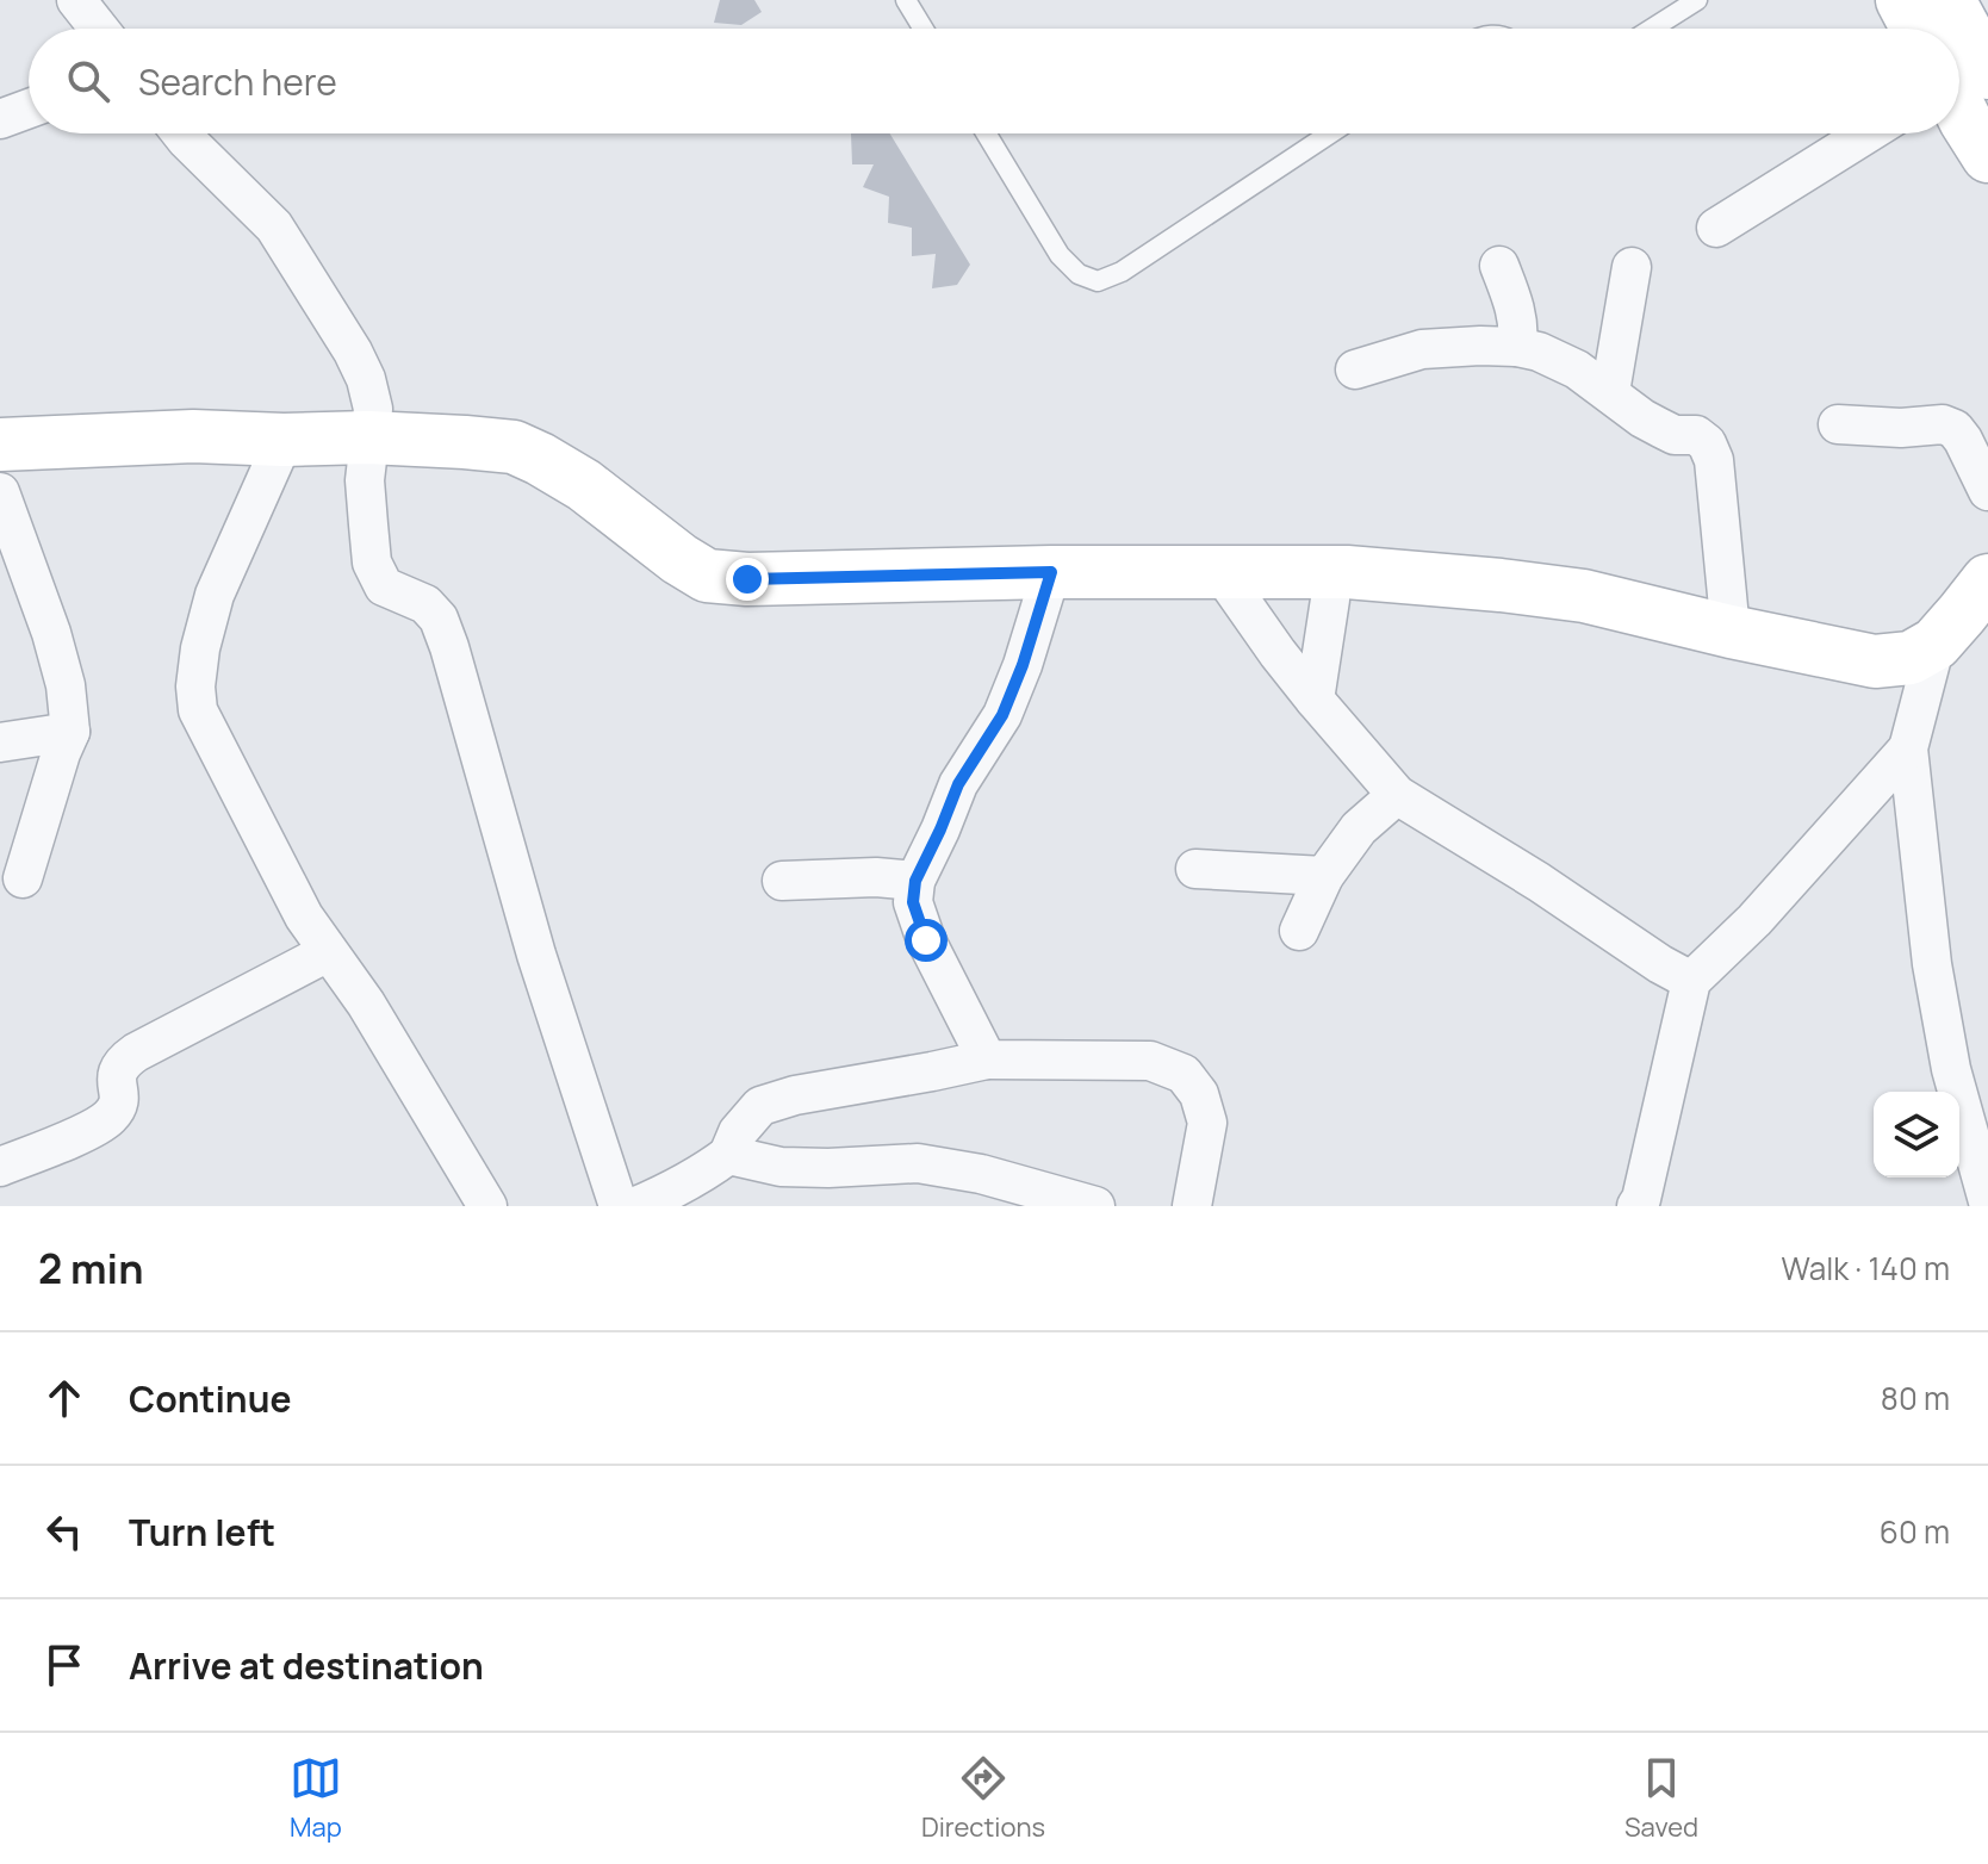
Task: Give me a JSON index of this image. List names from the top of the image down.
{
  "page": {
    "search": "Search here",
    "heading": ["2 min", "Walk · 140 m"],
    "list": [
      ["Continue", "80 m"],
      ["Turn left", "60 m"],
      "Arrive at destination"
    ],
    "nav": ["Map", "Directions", "Saved"]
  }
}
